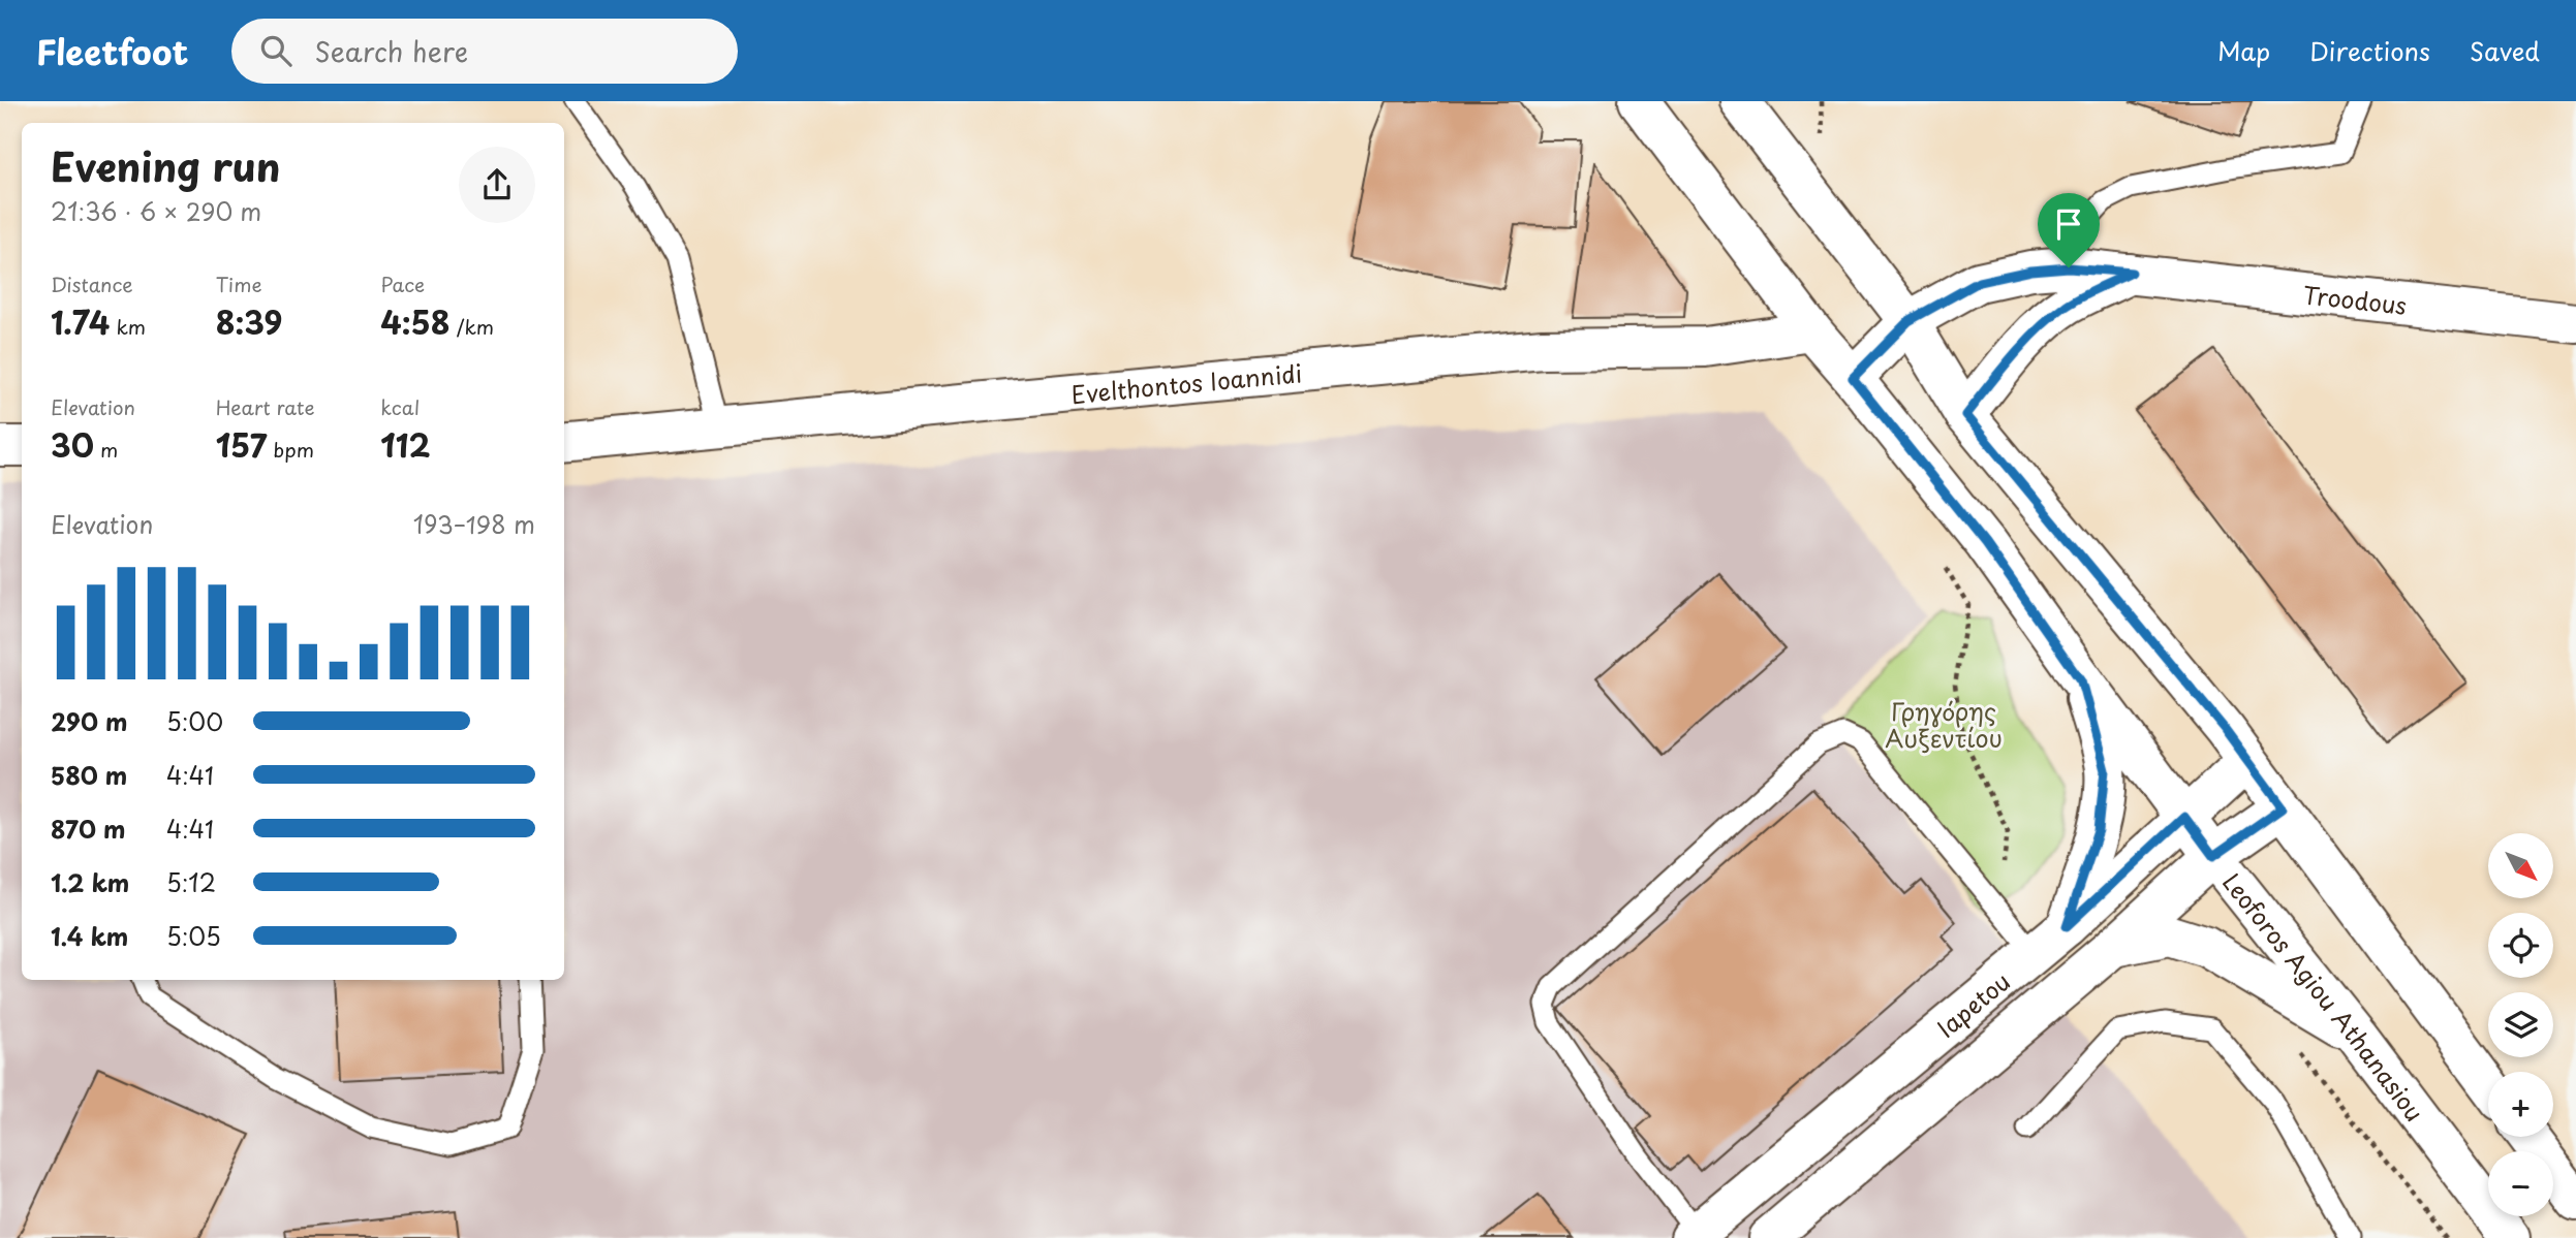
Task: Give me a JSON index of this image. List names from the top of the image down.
{
  "streets": {
    "street": [
      "Troodous",
      "Evelthontos Ioannidi",
      "Leoforos Agiou Athanasiou",
      "Iapetou"
    ]
  },
  "crossings": [
    ["Troodous", "Leoforos Agiou Athanasiou"],
    ["Evelthontos Ioannidi", "Leoforos Agiou Athanasiou"],
    ["Leoforos Agiou Athanasiou", "Iapetou"]
  ],
  "parks": ["Γρηγόρης Αυξεντίου"],
  "north": "bottom right",
  "page": {
    "header": "Fleetfoot",
    "search": "Search here",
    "nav": ["Map", "Directions", "Saved"],
    "heading": ["Evening run", "21:36 · 6 × 290 m"],
    "stats": [
      ["Distance", "1.74 km"],
      ["Time", "8:39"],
      ["Pace", "4:58 /km"],
      ["Elevation", "30 m"],
      ["Heart rate", "157 bpm"],
      ["kcal", "112"]
    ],
    "chart": ["Elevation", "193–198 m"],
    "list": [
      {
        "name": "290 m",
        "note": "5:00"
      },
      {
        "name": "580 m",
        "note": "4:41"
      },
      {
        "name": "870 m",
        "note": "4:41"
      },
      {
        "name": "1.2 km",
        "note": "5:12"
      },
      {
        "name": "1.4 km",
        "note": "5:05"
      }
    ],
    "map_buttons": ["+", "−"]
  }
}
